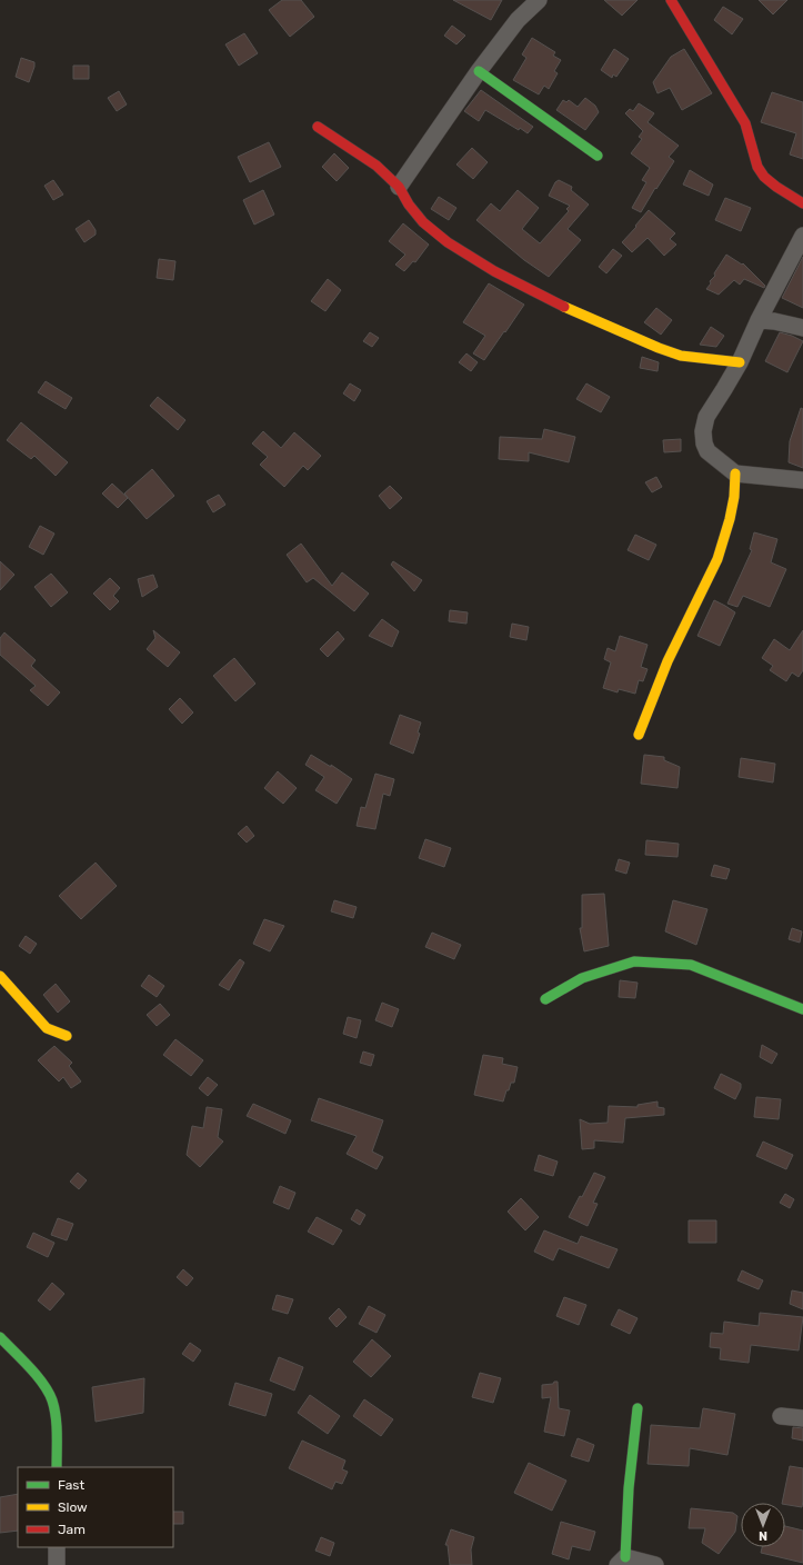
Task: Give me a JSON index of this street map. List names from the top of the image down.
{
  "legend": ["Fast", "Slow", "Jam"],
  "north": "bottom"
}
